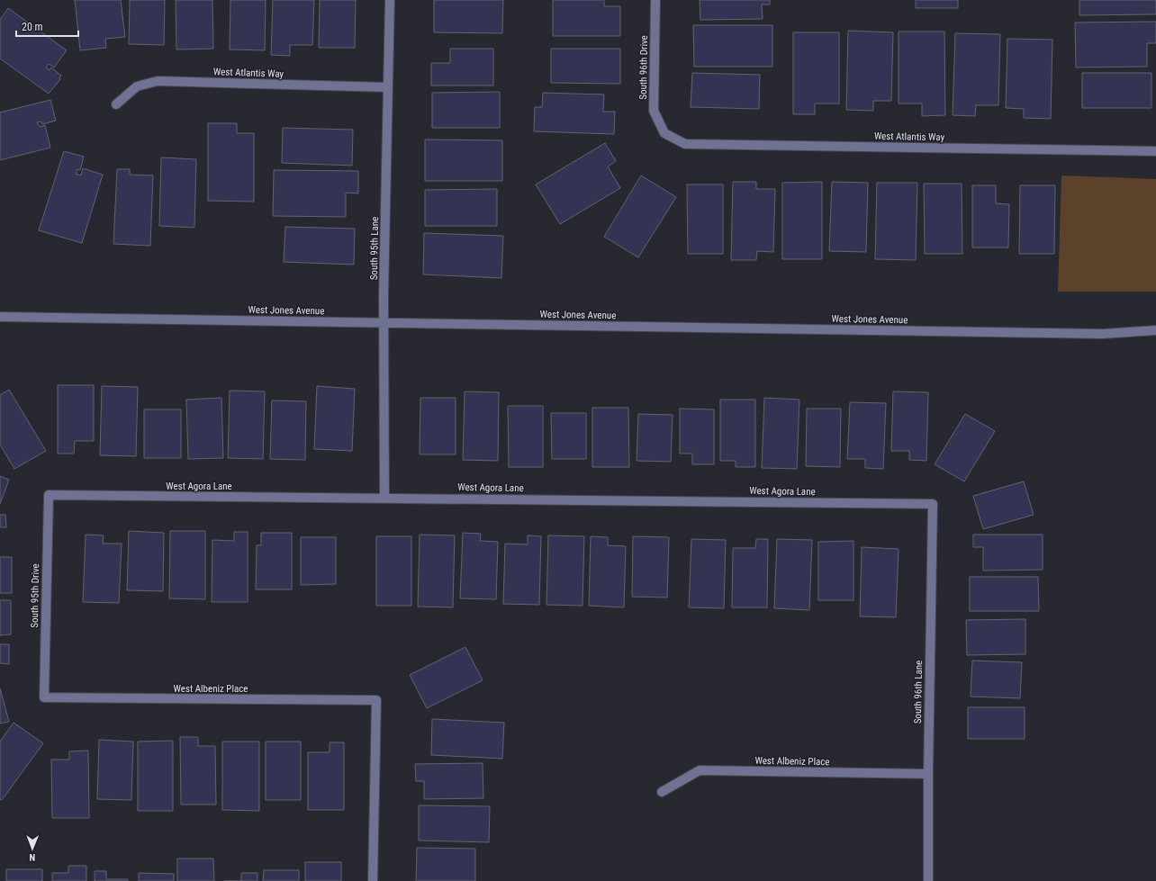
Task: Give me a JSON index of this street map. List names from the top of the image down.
{
  "streets": {
    "street": [
      "South 96th Drive",
      "West Atlantis Way",
      "South 95th Lane",
      "West Jones Avenue",
      "West Agora Lane",
      "South 95th Drive",
      "West Albeniz Place",
      "South 96th Lane"
    ]
  },
  "crossings": [
    ["South 96th Drive", "West Atlantis Way"],
    ["West Atlantis Way", "South 95th Lane"],
    ["South 95th Lane", "West Jones Avenue"],
    ["South 95th Lane", "West Agora Lane"],
    ["West Agora Lane", "South 95th Drive"],
    ["West Agora Lane", "South 96th Lane"],
    ["South 95th Drive", "West Albeniz Place"],
    ["West Albeniz Place", "South 96th Lane"]
  ],
  "scale_bar": "20 m",
  "north": "bottom"
}
